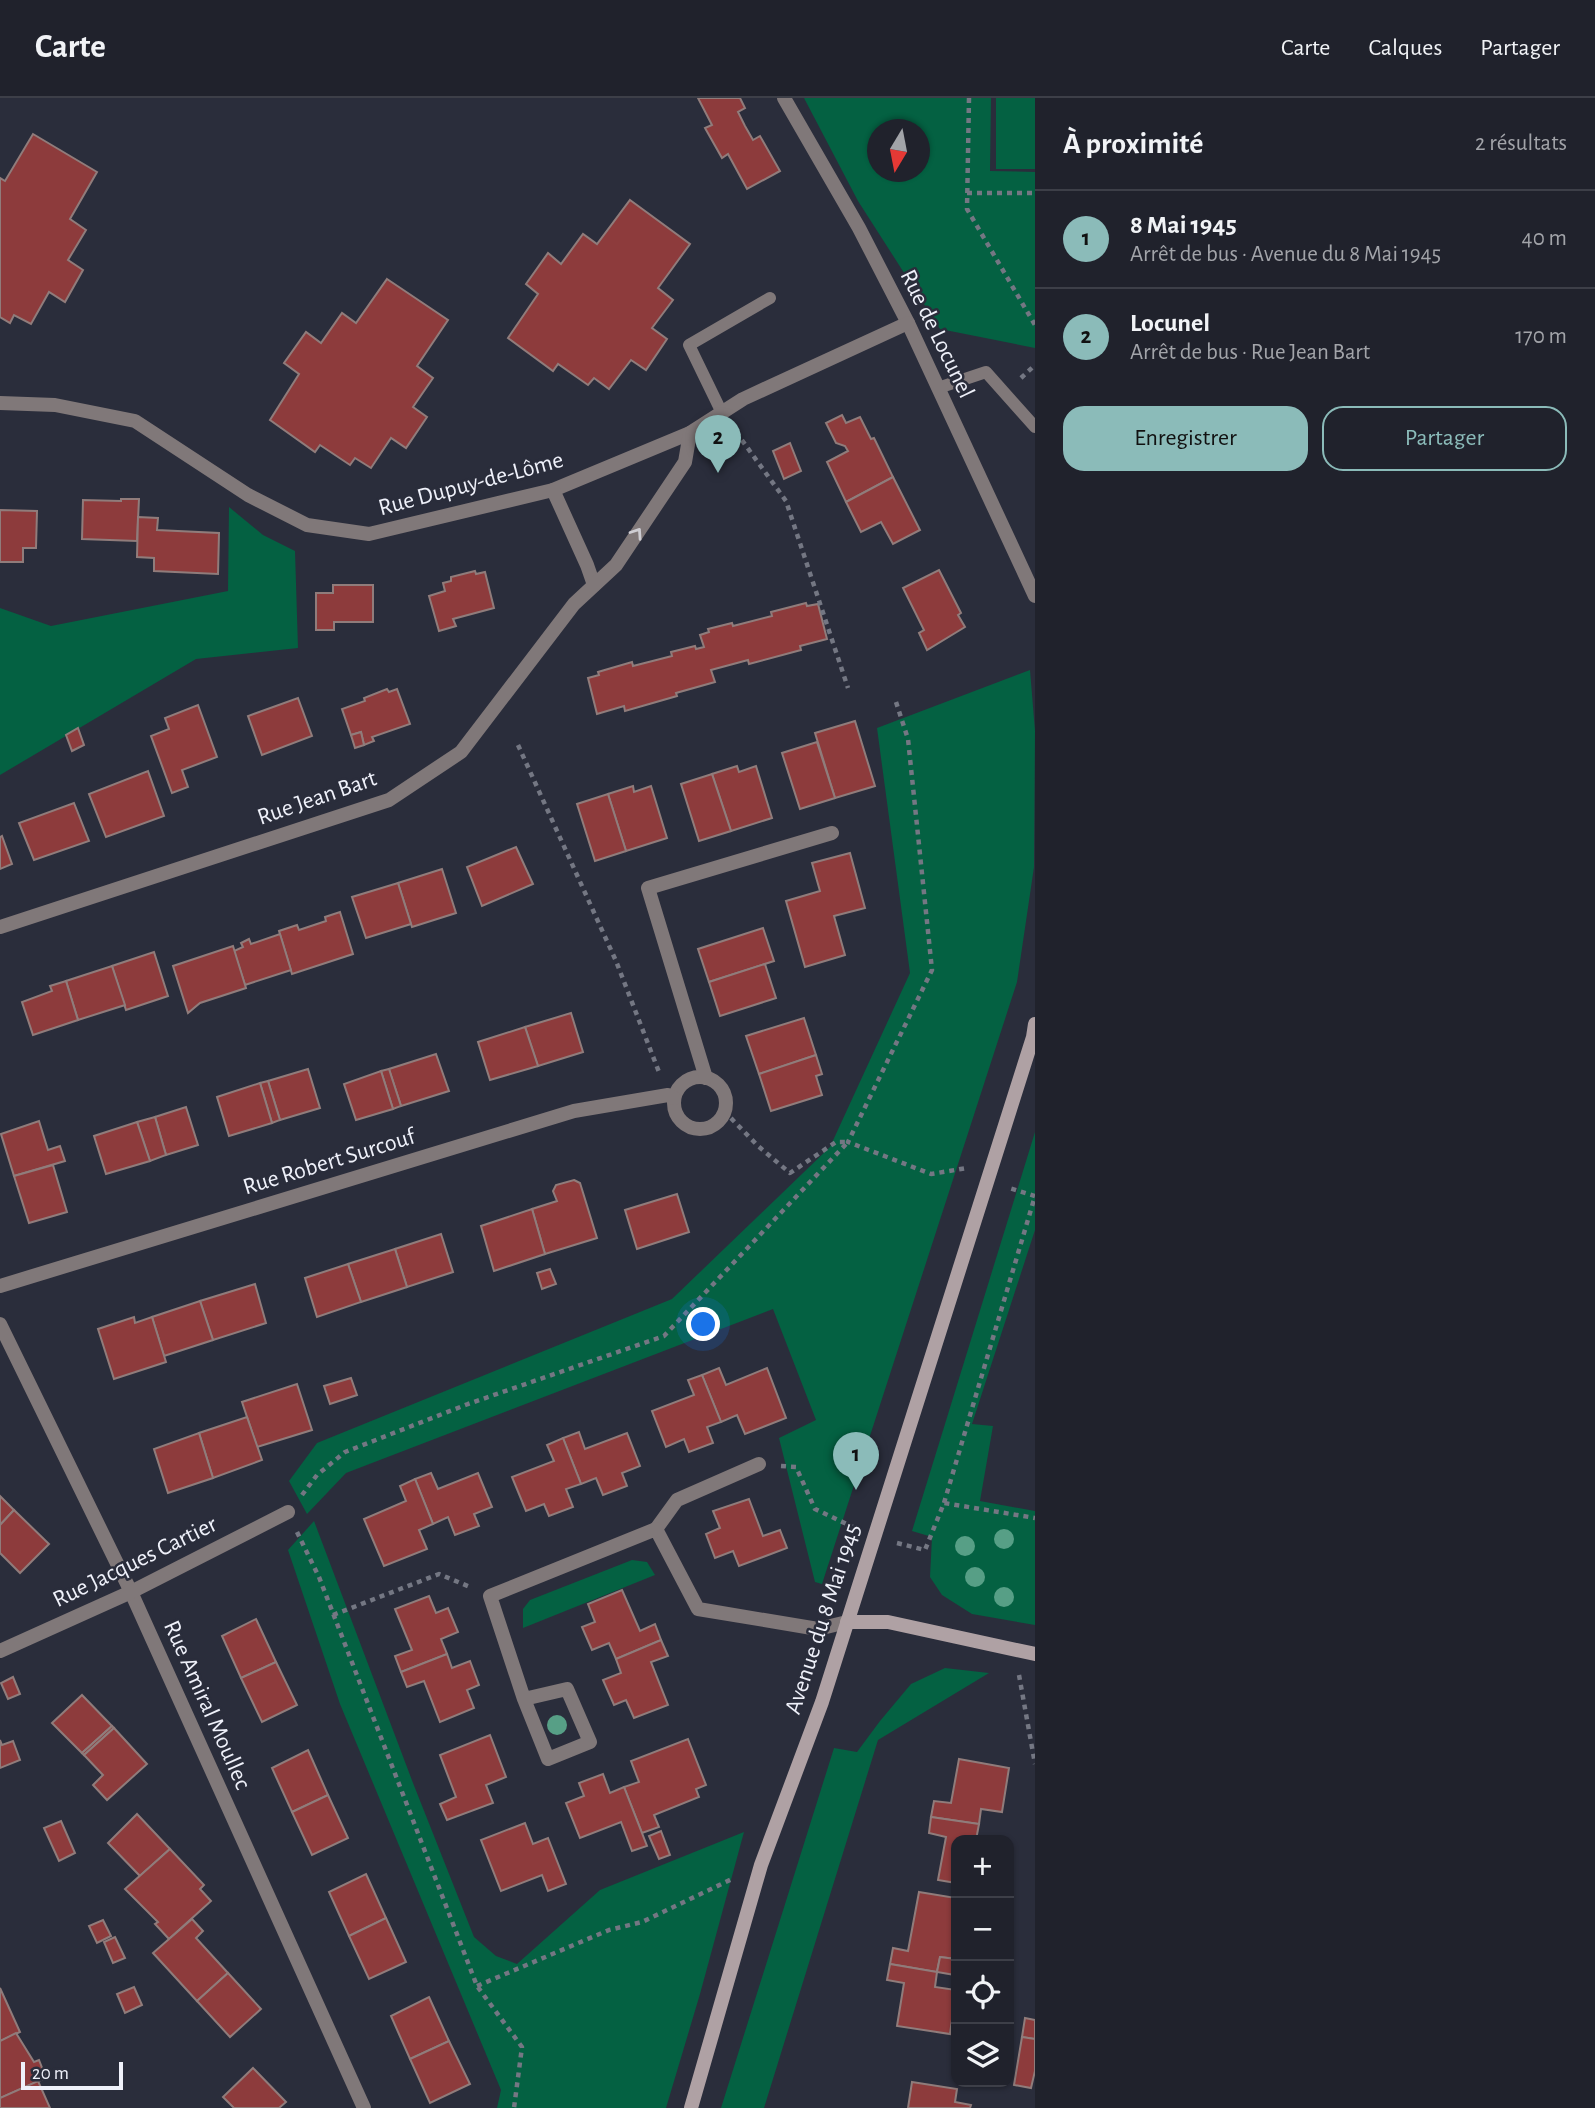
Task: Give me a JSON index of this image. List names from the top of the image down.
{
  "streets": {
    "street": [
      "Rue de Locunel",
      "Rue Dupuy-de-Lôme",
      "Rue Jean Bart",
      "Rue Robert Surcouf",
      "Rue Jacques Cartier",
      "Avenue du 8 Mai 1945",
      "Rue Amiral Moullec"
    ]
  },
  "crossings": [
    ["Rue de Locunel", "Rue Dupuy-de-Lôme"],
    ["Rue Dupuy-de-Lôme", "Rue Jean Bart"],
    ["Rue Jacques Cartier", "Rue Amiral Moullec"]
  ],
  "scale_bar": "20 m",
  "north": "bottom",
  "page": {
    "header": "Carte",
    "nav": ["Carte", "Calques", "Partager"],
    "heading": ["À proximité", "2 résultats"],
    "list": [
      {
        "mark": "1",
        "name": "8 Mai 1945",
        "note": "Arrêt de bus · Avenue du 8 Mai 1945",
        "value": "40 m"
      },
      {
        "mark": "2",
        "name": "Locunel",
        "note": "Arrêt de bus · Rue Jean Bart",
        "value": "170 m"
      }
    ],
    "buttons": ["Enregistrer", "Partager"],
    "pins": ["2", "1"],
    "map_buttons": ["+", "−"],
    "scale": "20 m"
  }
}
